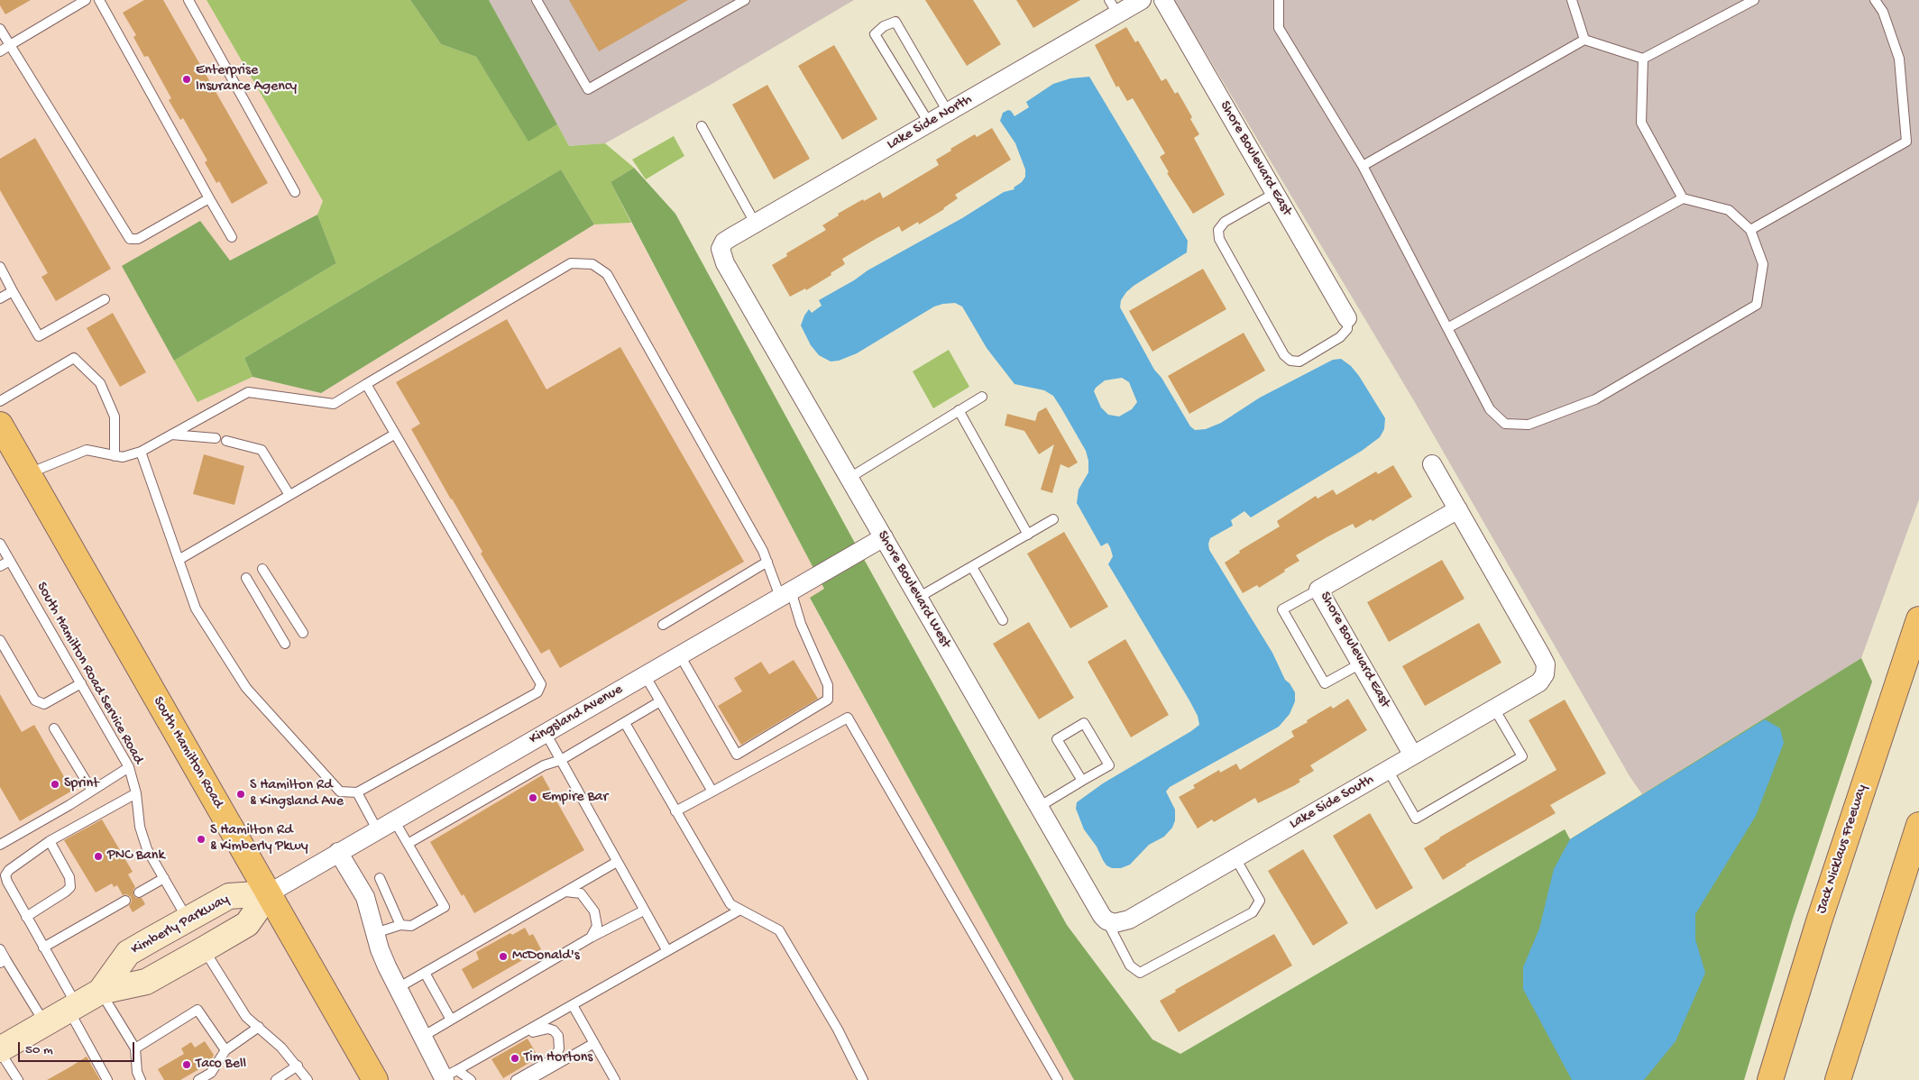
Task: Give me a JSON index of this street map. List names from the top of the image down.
{
  "streets": {
    "main road": ["South Hamilton Road", "Jack Nicklaus Freeway"],
    "street": [
      "Lake Side North",
      "Shore Boulevard East",
      "Shore Boulevard West",
      "Kingsland Avenue",
      "Lake Side South",
      "Kimberly Parkway"
    ],
    "lane": ["South Hamilton Road Service Road"]
  },
  "crossings": [
    ["Lake Side North", "Shore Boulevard West"],
    ["Shore Boulevard East", "Lake Side South"],
    ["Shore Boulevard West", "Kingsland Avenue"],
    ["Shore Boulevard West", "Lake Side South"],
    ["South Hamilton Road Service Road", "Kimberly Parkway"],
    ["Kingsland Avenue", "South Hamilton Road"],
    ["Kingsland Avenue", "Kimberly Parkway"],
    ["South Hamilton Road", "Kimberly Parkway"]
  ],
  "places": [
    "Enterprise Insurance Agency",
    "Sprint",
    "S Hamilton Rd & Kingsland Ave",
    "Empire Bar",
    "S Hamilton Rd & Kimberly Pkwy",
    "PNC Bank",
    "McDonald's",
    "Tim Hortons",
    "Taco Bell"
  ],
  "scale_bar": "50 m"
}
